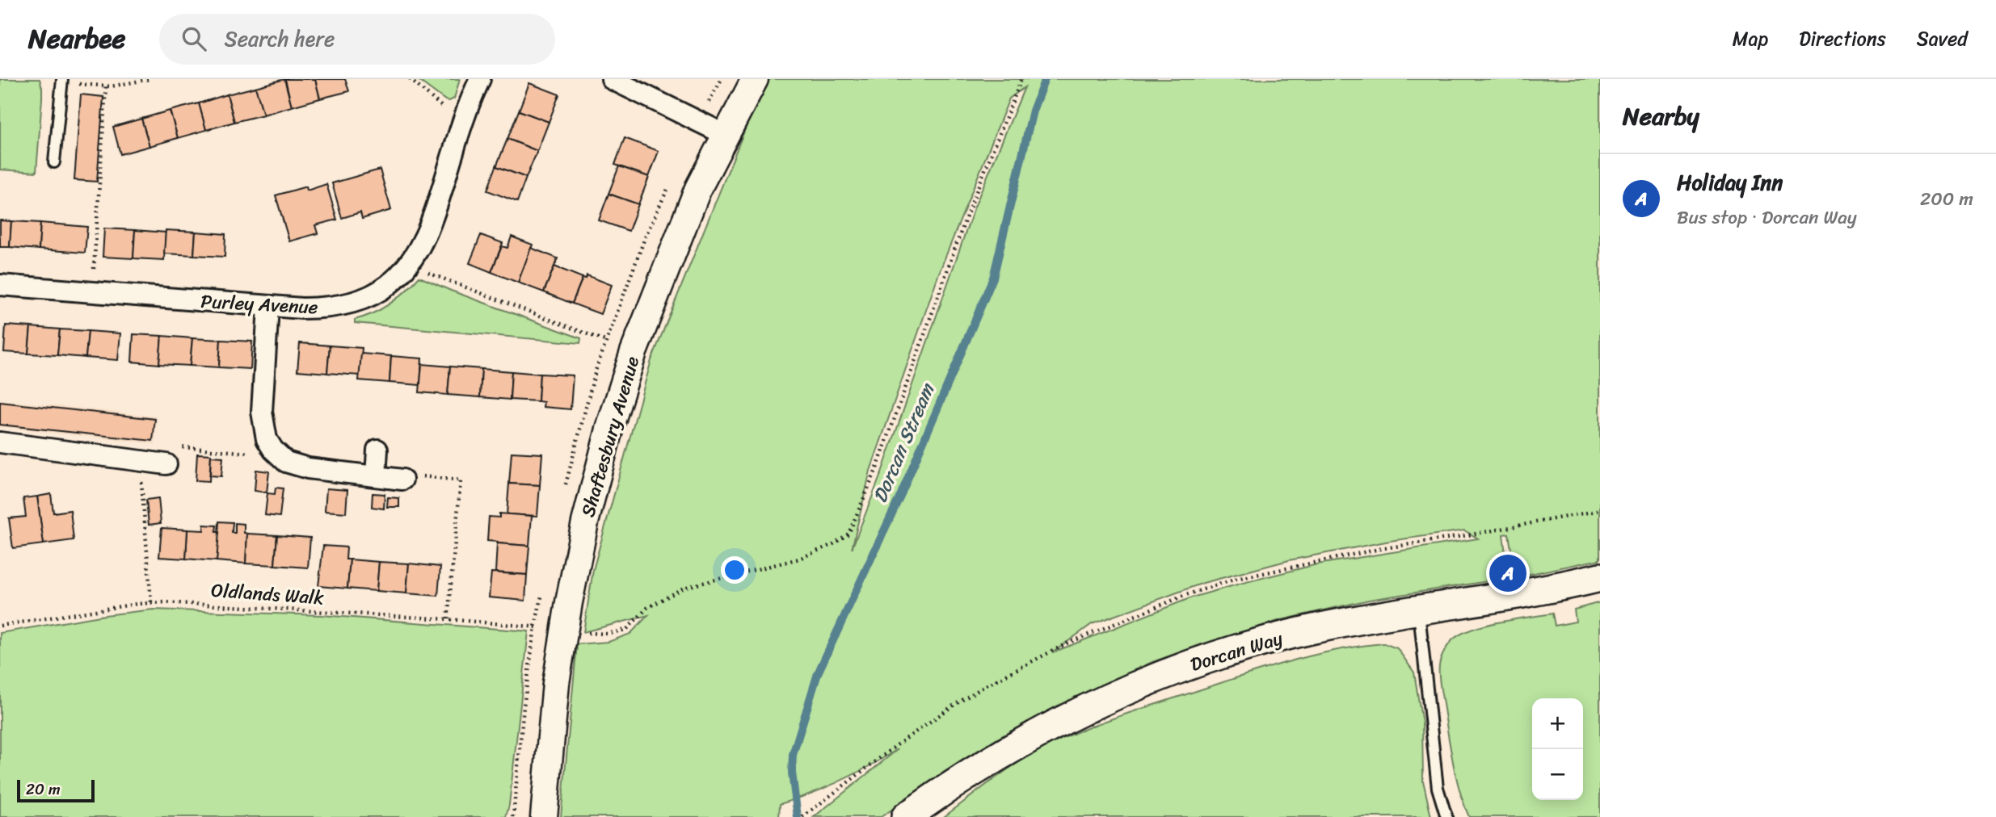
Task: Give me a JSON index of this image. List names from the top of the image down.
{
  "streets": {
    "main road": ["Dorcan Way"],
    "street": ["Purley Avenue", "Shaftesbury Avenue"],
    "path": ["Oldlands Walk"]
  },
  "water": ["Dorcan Stream"],
  "scale_bar": "20 m",
  "page": {
    "header": "Nearbee",
    "search": "Search here",
    "nav": ["Map", "Directions", "Saved"],
    "heading": "Nearby",
    "list": [
      {
        "mark": "A",
        "name": "Holiday Inn",
        "note": "Bus stop · Dorcan Way",
        "value": "200 m"
      }
    ],
    "pins": "A",
    "map_buttons": ["+", "−"],
    "scale": "20 m"
  }
}
